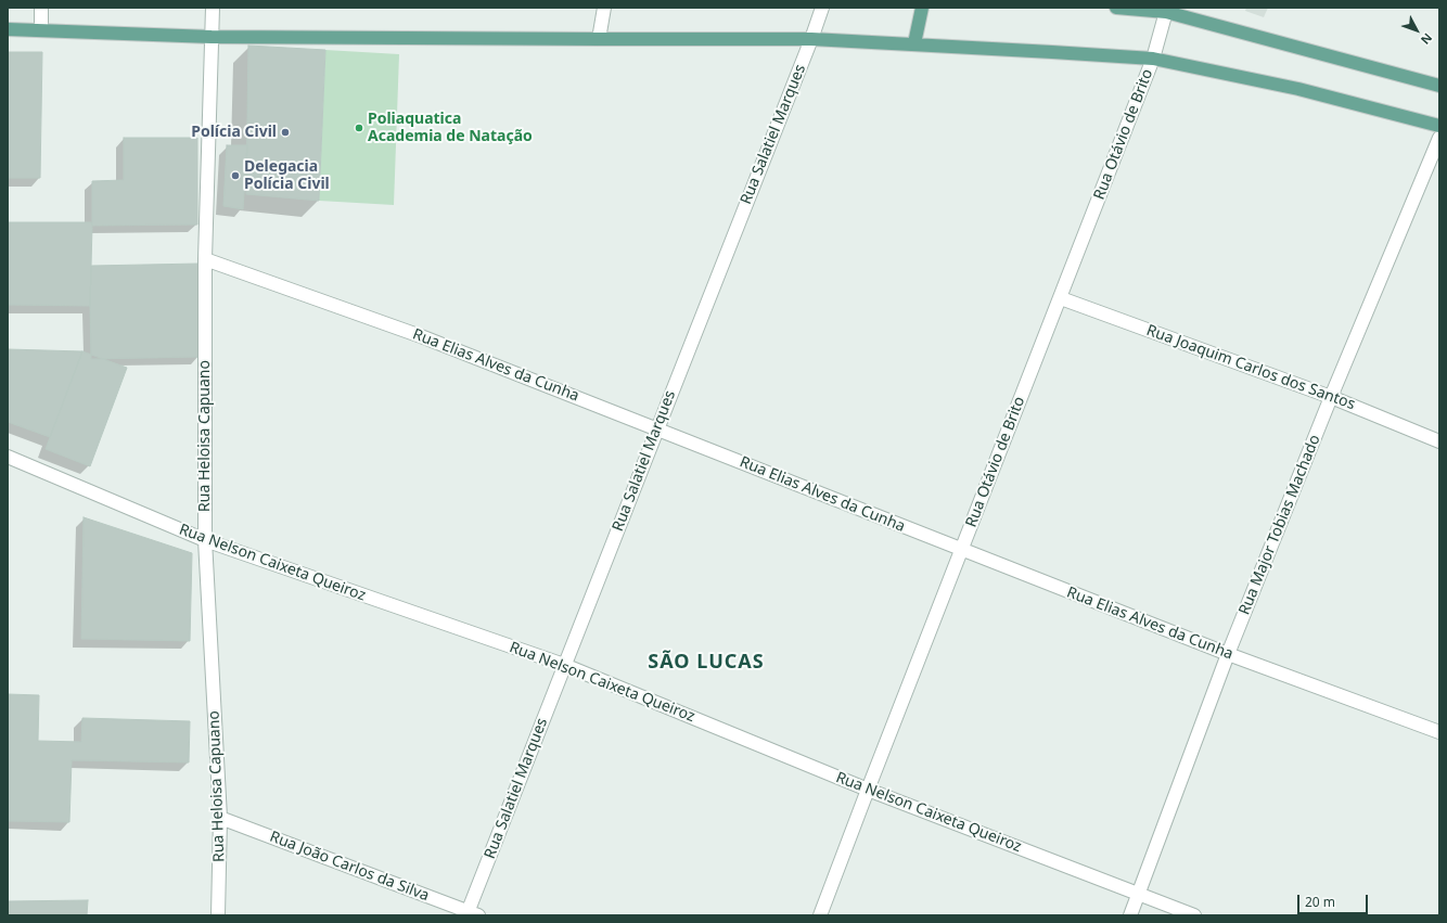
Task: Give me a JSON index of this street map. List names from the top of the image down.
{
  "streets": {
    "street": [
      "Rua Salatiel Marques",
      "Rua Otávio de Brito",
      "Rua Elias Alves da Cunha",
      "Rua Joaquim Carlos dos Santos",
      "Rua Heloisa Capuano",
      "Rua Major Tobias Machado",
      "Rua Nelson Caixeta Queiroz",
      "Rua João Carlos da Silva"
    ]
  },
  "crossings": [
    ["Rua Salatiel Marques", "Rua Elias Alves da Cunha"],
    ["Rua Salatiel Marques", "Rua Nelson Caixeta Queiroz"],
    ["Rua Salatiel Marques", "Rua João Carlos da Silva"],
    ["Rua Otávio de Brito", "Rua Elias Alves da Cunha"],
    ["Rua Otávio de Brito", "Rua Joaquim Carlos dos Santos"],
    ["Rua Otávio de Brito", "Rua Nelson Caixeta Queiroz"],
    ["Rua Elias Alves da Cunha", "Rua Heloisa Capuano"],
    ["Rua Elias Alves da Cunha", "Rua Major Tobias Machado"],
    ["Rua Joaquim Carlos dos Santos", "Rua Major Tobias Machado"],
    ["Rua Heloisa Capuano", "Rua Nelson Caixeta Queiroz"],
    ["Rua Heloisa Capuano", "Rua João Carlos da Silva"],
    ["Rua Major Tobias Machado", "Rua Nelson Caixeta Queiroz"]
  ],
  "districts": ["SÃO LUCAS"],
  "places": ["Poliaquatica Academia de Natação", "Polícia Civil", "Delegacia Polícia Civil"],
  "scale_bar": "20 m",
  "north": "bottom right"
}
